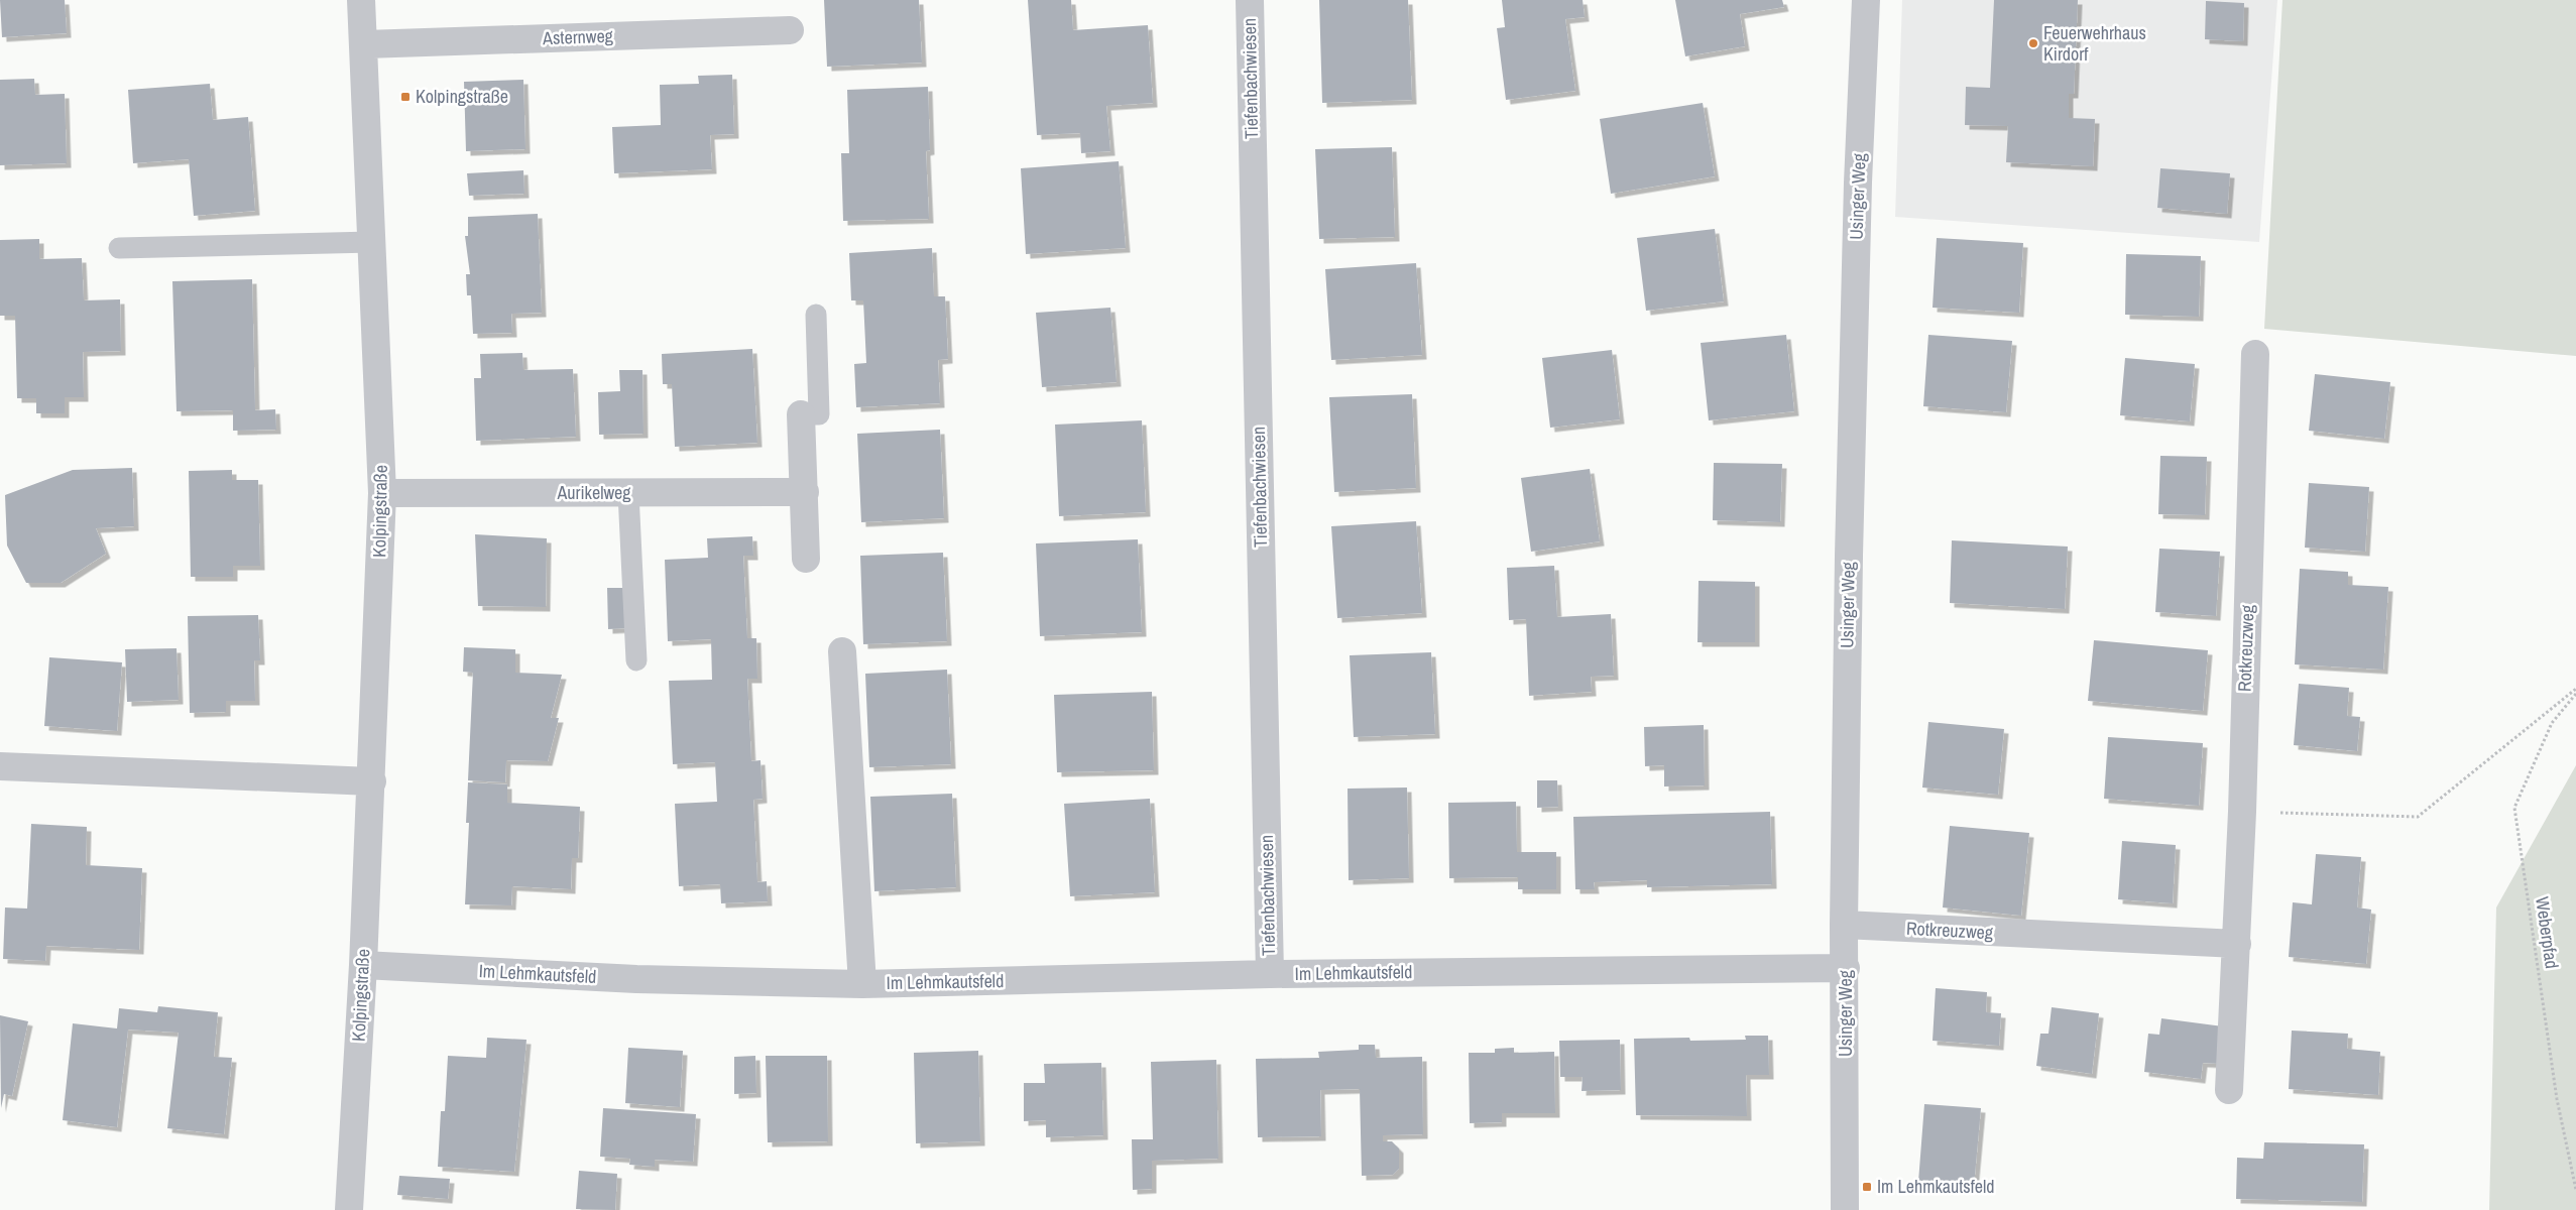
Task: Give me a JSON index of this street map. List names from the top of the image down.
{
  "streets": {
    "street": [
      "Asternweg",
      "Tiefenbachwiesen",
      "Usinger Weg",
      "Aurikelweg",
      "Kolpingstraße",
      "Rotkreuzweg",
      "Im Lehmkautsfeld"
    ],
    "path": ["Weberpfad"]
  },
  "crossings": [
    ["Asternweg", "Kolpingstraße"],
    ["Tiefenbachwiesen", "Im Lehmkautsfeld"],
    ["Usinger Weg", "Rotkreuzweg"],
    ["Usinger Weg", "Im Lehmkautsfeld"],
    ["Aurikelweg", "Kolpingstraße"],
    ["Kolpingstraße", "Im Lehmkautsfeld"]
  ],
  "places": {
    "other": ["Feuerwehrhaus Kirdorf"],
    "transit": ["Kolpingstraße", "Im Lehmkautsfeld"]
  }
}
